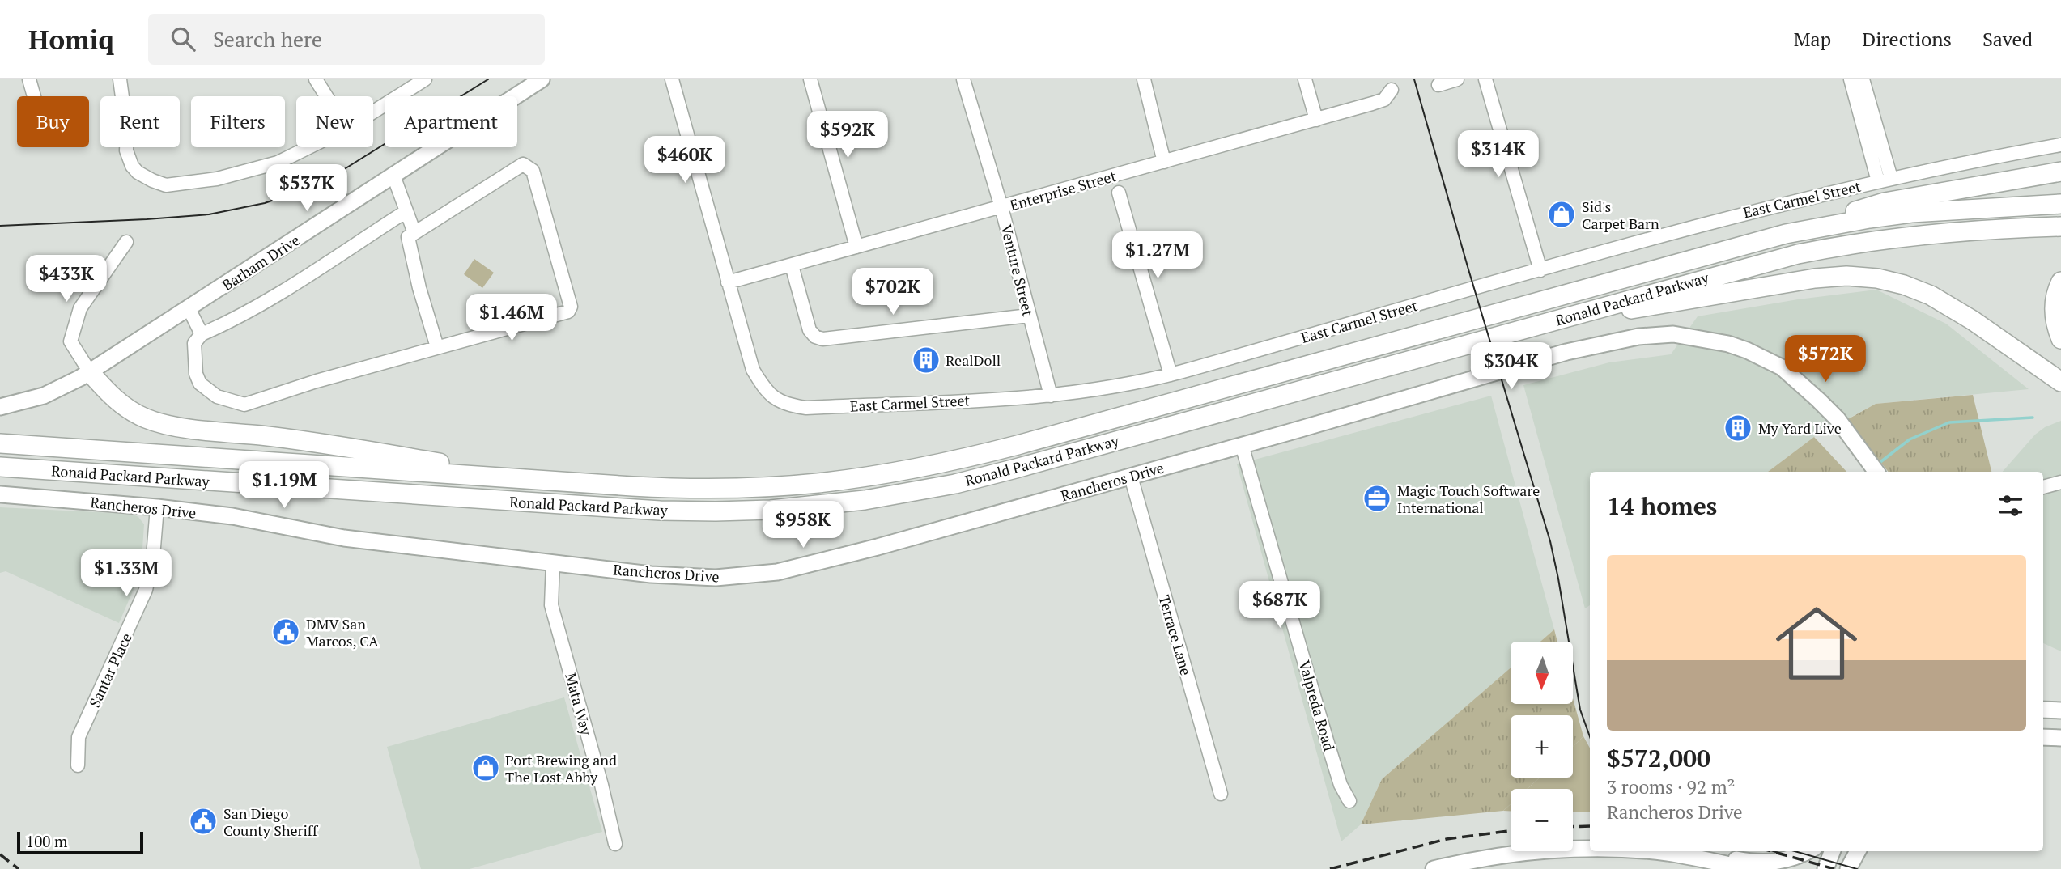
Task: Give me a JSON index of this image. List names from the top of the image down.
{
  "streets": {
    "highway": ["Ronald Packard Parkway"],
    "main road": ["Barham Drive", "Rancheros Drive"],
    "street": [
      "Enterprise Street",
      "East Carmel Street",
      "Venture Street",
      "Terrace Lane",
      "Santar Place",
      "Mata Way",
      "Valpreda Road"
    ]
  },
  "crossings": [
    ["Enterprise Street", "East Carmel Street"],
    ["Enterprise Street", "Venture Street"],
    ["East Carmel Street", "Venture Street"],
    ["Rancheros Drive", "Terrace Lane"],
    ["Rancheros Drive", "Santar Place"],
    ["Rancheros Drive", "Mata Way"],
    ["Rancheros Drive", "Valpreda Road"]
  ],
  "places": {
    "shop": ["Sid's Carpet Barn", "Port Brewing and The Lost Abby"],
    "building": ["RealDoll", "My Yard Live"],
    "office": ["Magic Touch Software International"],
    "public building": ["DMV San Marcos, CA", "San Diego County Sheriff"]
  },
  "scale_bar": "100 m",
  "north": "bottom",
  "page": {
    "header": "Homiq",
    "search": "Search here",
    "nav": ["Map", "Directions", "Saved"],
    "chip": [
      "Buy",
      "Rent",
      "Filters",
      "New",
      "Apartment"
    ],
    "price": [
      "$592K",
      "$314K",
      "$460K",
      "$537K",
      "$1.27M",
      "$433K",
      "$702K",
      "$1.46M",
      "$572K",
      "$304K",
      "$1.19M",
      "$958K",
      "$1.33M",
      "$687K"
    ],
    "heading": "14 homes",
    "list": [
      {
        "name": "$572,000",
        "note": "3 rooms · 92 m² · Rancheros Drive"
      }
    ],
    "map_buttons": ["+", "−"],
    "scale": "100 m"
  }
}
